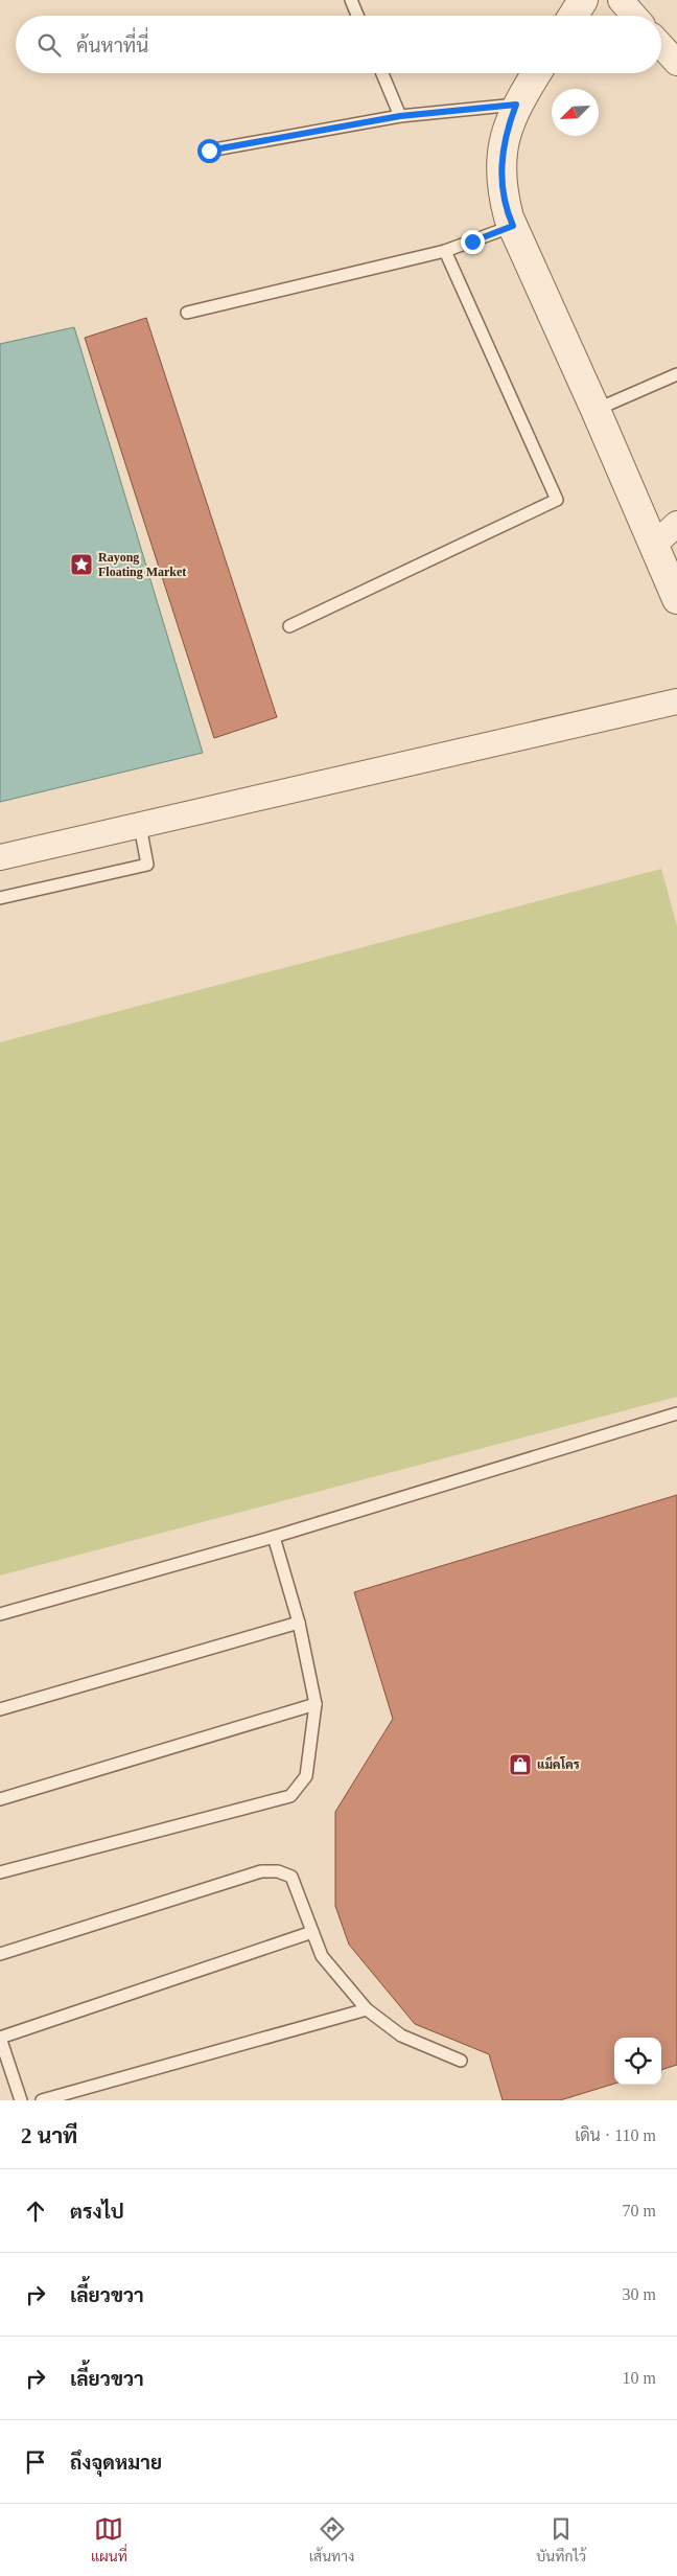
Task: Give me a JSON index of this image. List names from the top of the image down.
{
  "places": {
    "place": ["Rayong Floating Market"],
    "shop": ["แม็คโคร"]
  },
  "north": "bottom left",
  "page": {
    "search": "ค้นหาที่นี่",
    "heading": ["2 นาที", "เดิน · 110 m"],
    "list": [
      ["ตรงไป", "70 m"],
      ["เลี้ยวขวา", "30 m"],
      ["เลี้ยวขวา", "10 m"],
      "ถึงจุดหมาย"
    ],
    "nav": ["แผนที่", "เส้นทาง", "บันทึกไว้"]
  }
}
